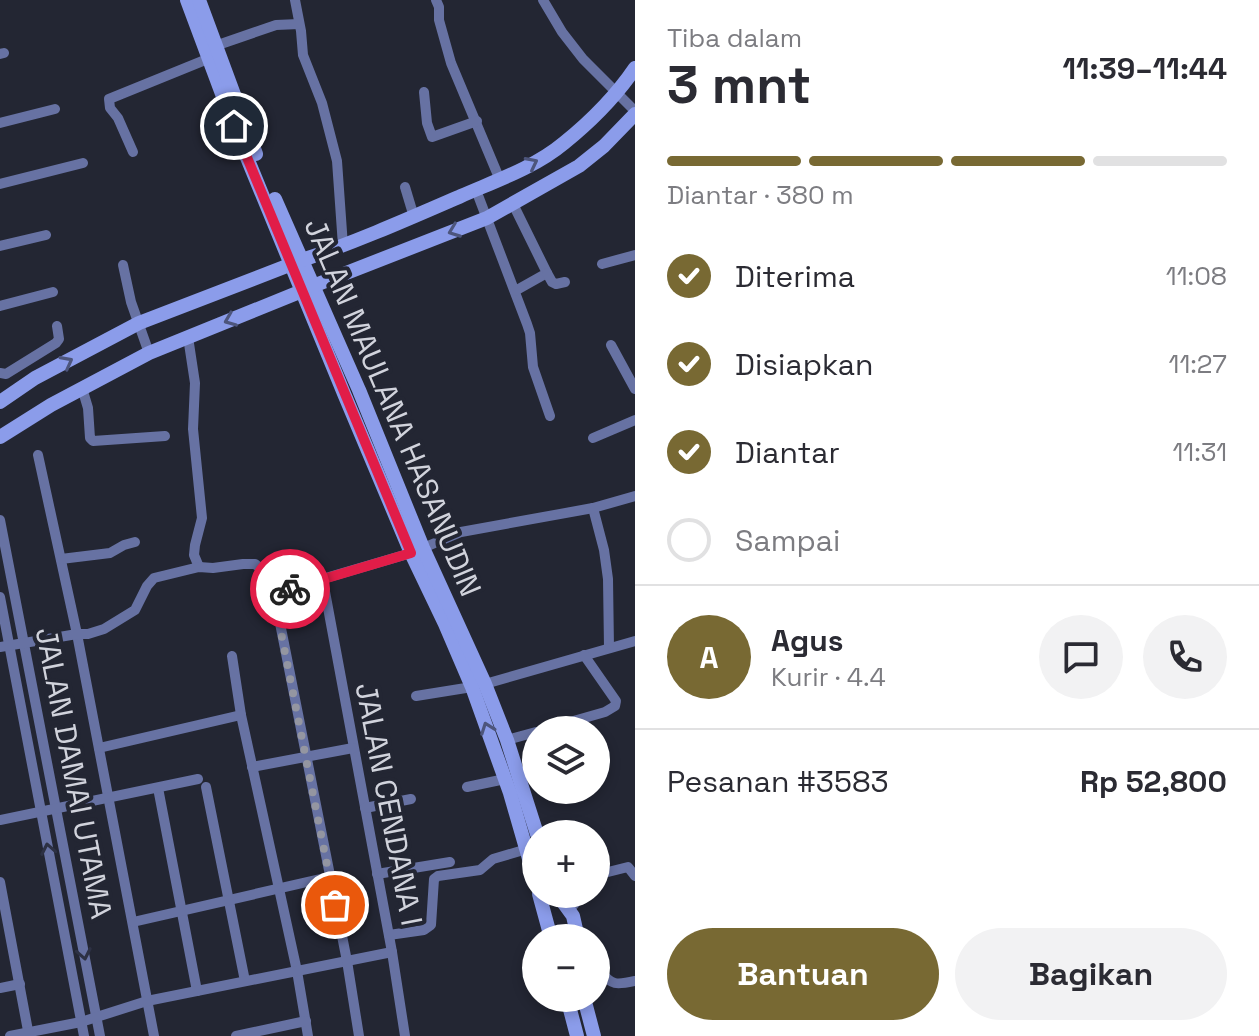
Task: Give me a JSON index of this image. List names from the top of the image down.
{
  "streets": {
    "street": ["JALAN MAULANA HASANUDIN", "JALAN DAMAI UTAMA", "JALAN CENDANA I"]
  },
  "page": {
    "heading": ["3 mnt", "Tiba dalam", "11:39–11:44"],
    "panel": [
      "Agus",
      "Kurir · 4.4",
      "Pesanan #3583",
      "Rp 52,800"
    ],
    "bar": "Diantar · 380 m",
    "list": [
      ["Diterima", "11:08"],
      ["Disiapkan", "11:27"],
      ["Diantar", "11:31"],
      "Sampai"
    ],
    "round": "A",
    "map_buttons": ["+", "−"],
    "buttons": ["Bantuan", "Bagikan"]
  }
}
